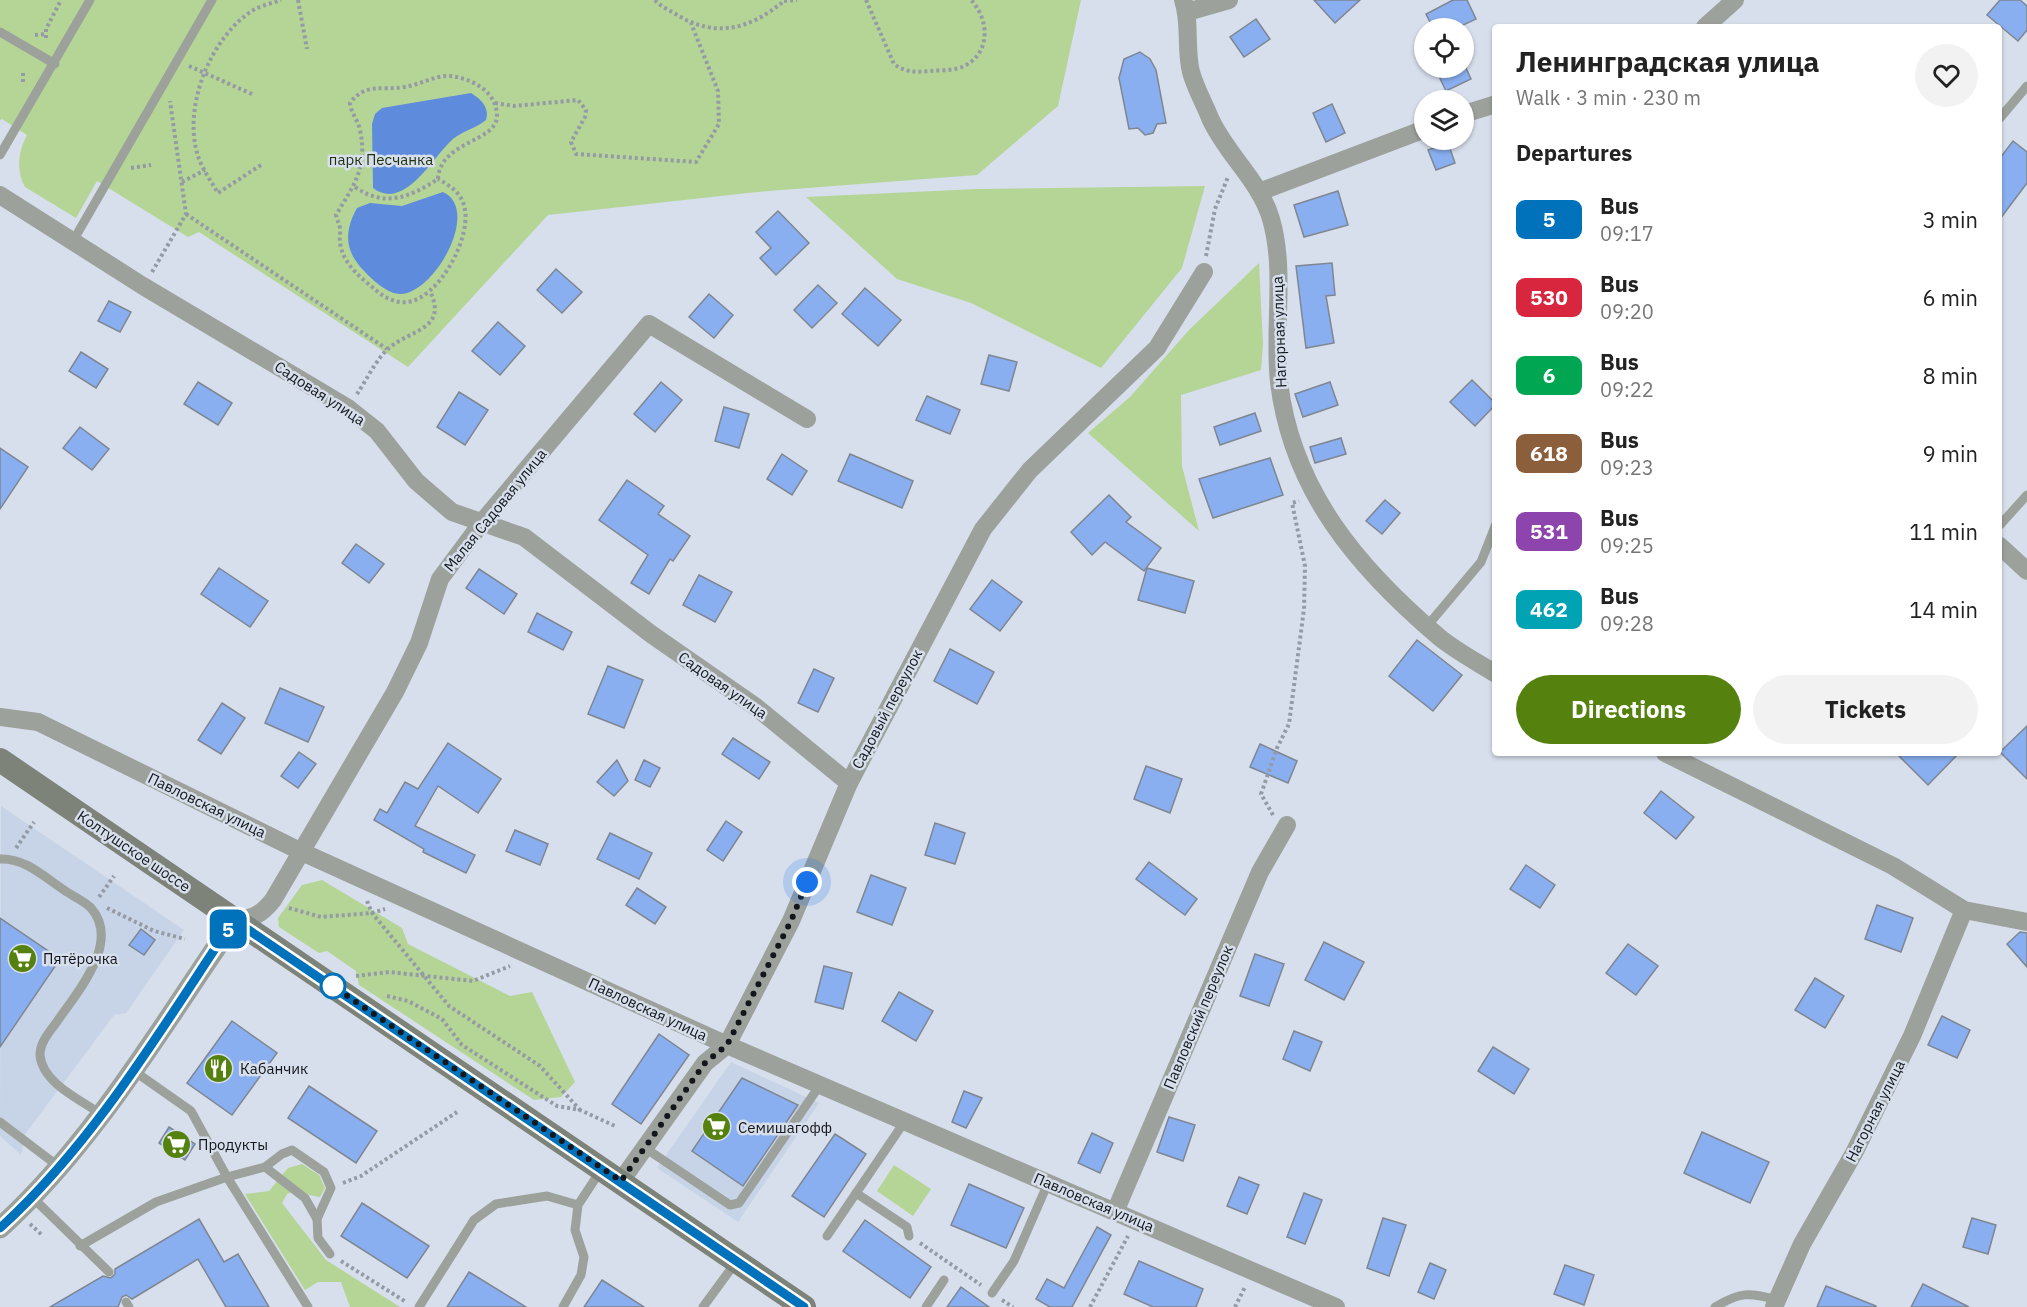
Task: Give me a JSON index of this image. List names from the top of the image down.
{
  "streets": {
    "main road": ["Колтушское шоссе"],
    "street": [
      "Нагорная улица",
      "Садовая улица",
      "Малая Садовая улица",
      "Садовый переулок",
      "Павловская улица",
      "Павловский переулок"
    ]
  },
  "crossings": [
    ["Садовая улица", "Малая Садовая улица"],
    ["Садовая улица", "Садовый переулок"],
    ["Малая Садовая улица", "Павловская улица"],
    ["Малая Садовая улица", "Колтушское шоссе"],
    ["Садовый переулок", "Павловская улица"],
    ["Садовый переулок", "Колтушское шоссе"],
    ["Павловская улица", "Павловский переулок"]
  ],
  "parks": ["парк Песчанка"],
  "places": {
    "supermarket": ["Пятёрочка", "Семишагофф", "Продукты"],
    "restaurant": ["Кабанчик"]
  },
  "lines": ["bus line 5"],
  "page": {
    "on_map": "5",
    "heading": [
      ["Ленинградская улица", "Walk · 3 min · 230 m"],
      "Departures"
    ],
    "list": [
      {
        "mark": "5",
        "name": "Bus",
        "note": "09:17",
        "value": "3 min"
      },
      {
        "mark": "530",
        "name": "Bus",
        "note": "09:20",
        "value": "6 min"
      },
      {
        "mark": "6",
        "name": "Bus",
        "note": "09:22",
        "value": "8 min"
      },
      {
        "mark": "618",
        "name": "Bus",
        "note": "09:23",
        "value": "9 min"
      },
      {
        "mark": "531",
        "name": "Bus",
        "note": "09:25",
        "value": "11 min"
      },
      {
        "mark": "462",
        "name": "Bus",
        "note": "09:28",
        "value": "14 min"
      }
    ],
    "buttons": ["Directions", "Tickets"]
  }
}
